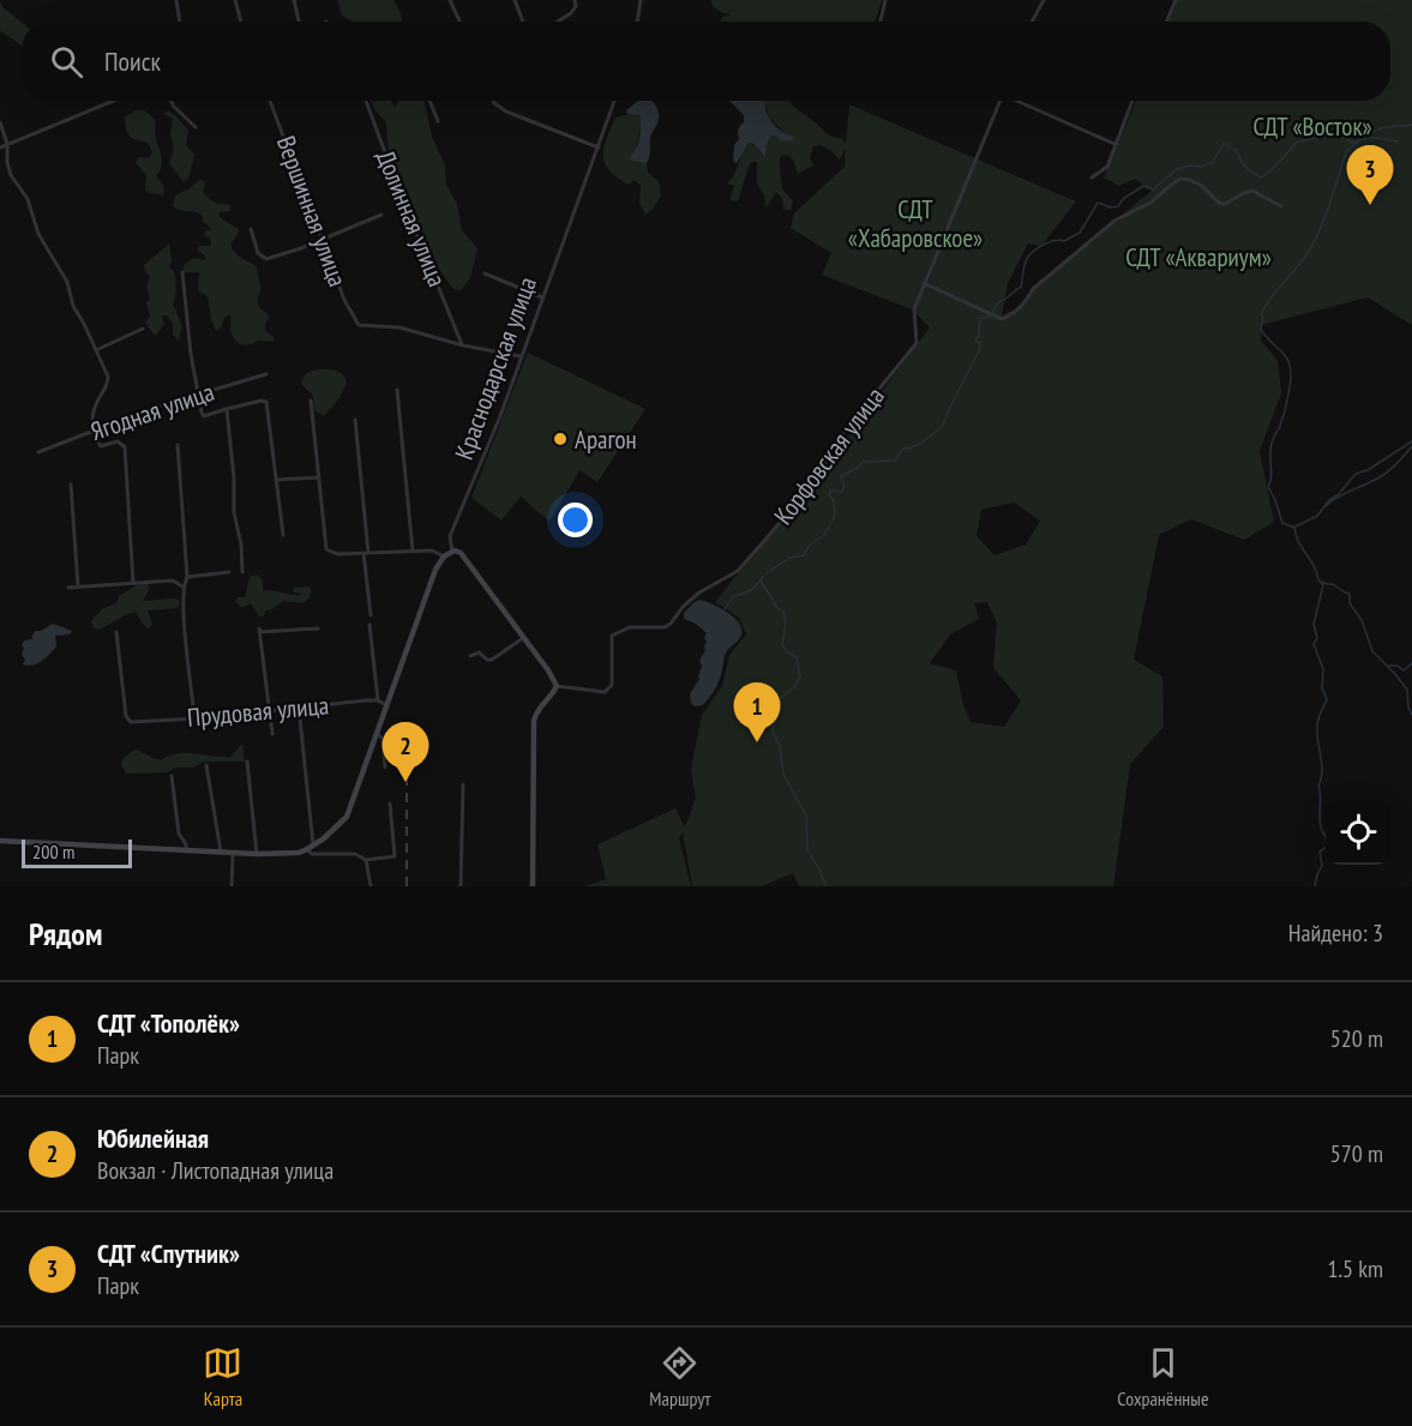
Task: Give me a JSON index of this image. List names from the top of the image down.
{
  "streets": {
    "street": [
      "Вершинная улица",
      "Долинная улица",
      "Краснодарская улица",
      "Ягодная улица",
      "Корфовская улица",
      "Прудовая улица"
    ]
  },
  "crossings": [
    ["Вершинная улица", "Долинная улица"]
  ],
  "parks": ["СДТ «Восток»", "СДТ «Хабаровское»", "СДТ «Аквариум»"],
  "places": ["Арагон"],
  "scale_bar": "200 m",
  "page": {
    "search": "Поиск",
    "pins": ["3", "1", "2"],
    "scale": "200 m",
    "heading": ["Рядом", "Найдено: 3"],
    "list": [
      {
        "mark": "1",
        "name": "СДТ «Тополёк»",
        "note": "Парк",
        "value": "520 m"
      },
      {
        "mark": "2",
        "name": "Юбилейная",
        "note": "Вокзал · Листопадная улица",
        "value": "570 m"
      },
      {
        "mark": "3",
        "name": "СДТ «Спутник»",
        "note": "Парк",
        "value": "1.5 km"
      }
    ],
    "nav": ["Карта", "Маршрут", "Сохранённые"]
  }
}
